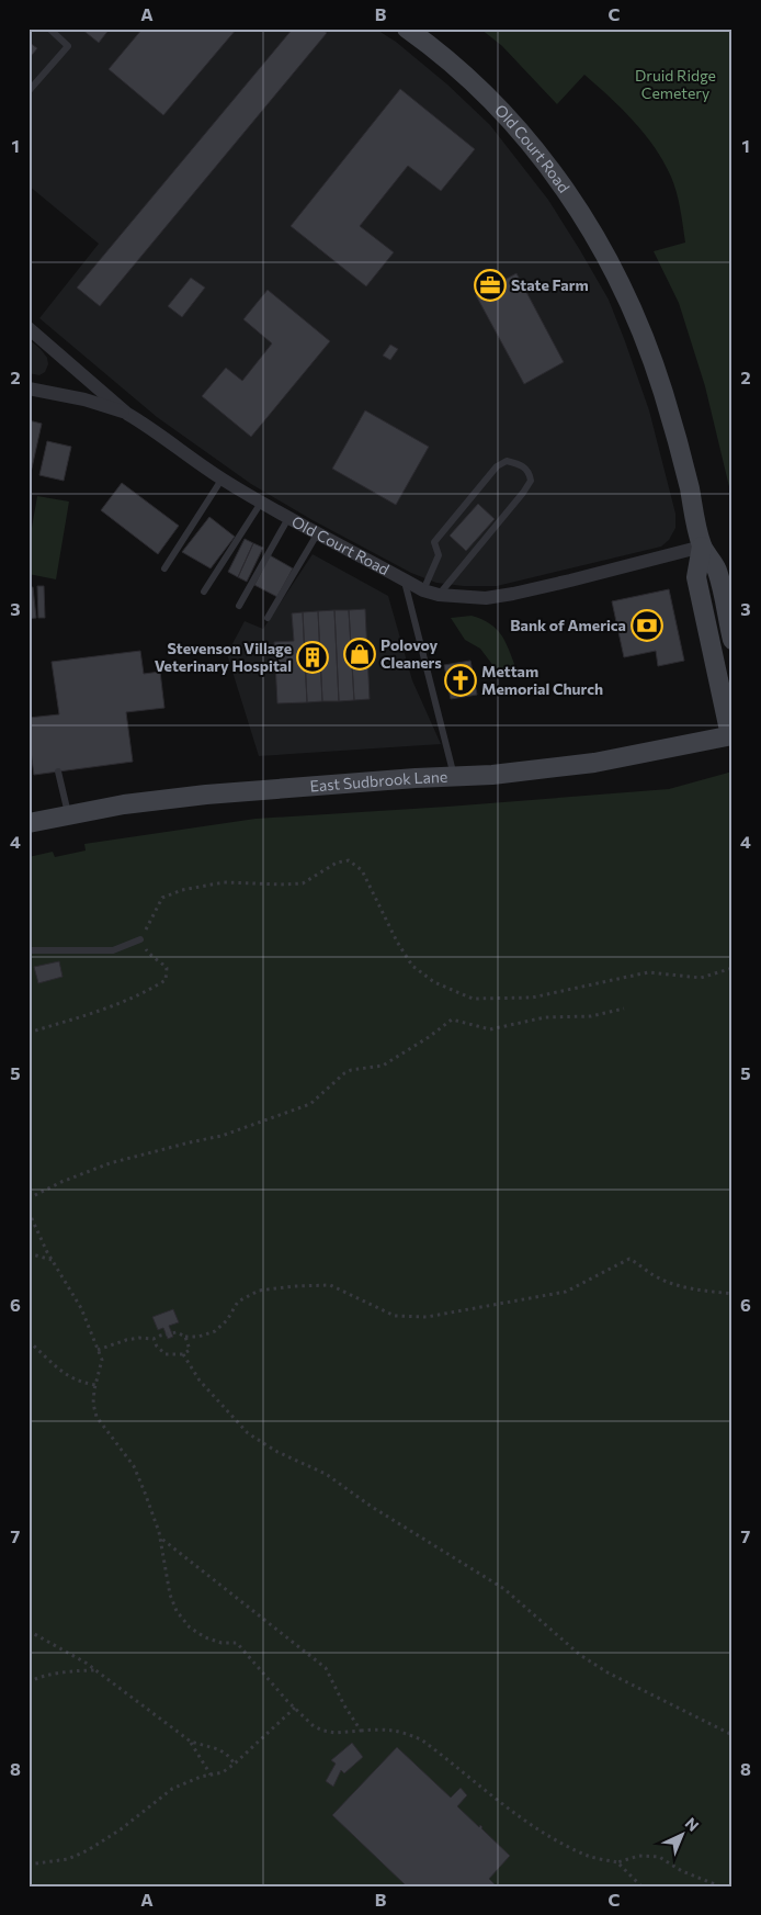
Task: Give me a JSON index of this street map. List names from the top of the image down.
{
  "streets": {
    "main road": ["Old Court Road", "East Sudbrook Lane"]
  },
  "crossings": [
    ["Old Court Road", "East Sudbrook Lane"]
  ],
  "parks": ["Druid Ridge Cemetery"],
  "places": {
    "office": ["State Farm"],
    "bank": ["Bank of America"],
    "shop": ["Polovoy Cleaners"],
    "building": ["Stevenson Village Veterinary Hospital"],
    "church": ["Mettam Memorial Church"]
  },
  "north": "top right",
  "grid": {
    "columns": ["A", "B", "C"],
    "rows": [
      "1",
      "2",
      "3",
      "4",
      "5",
      "6",
      "7",
      "8"
    ]
  }
}
